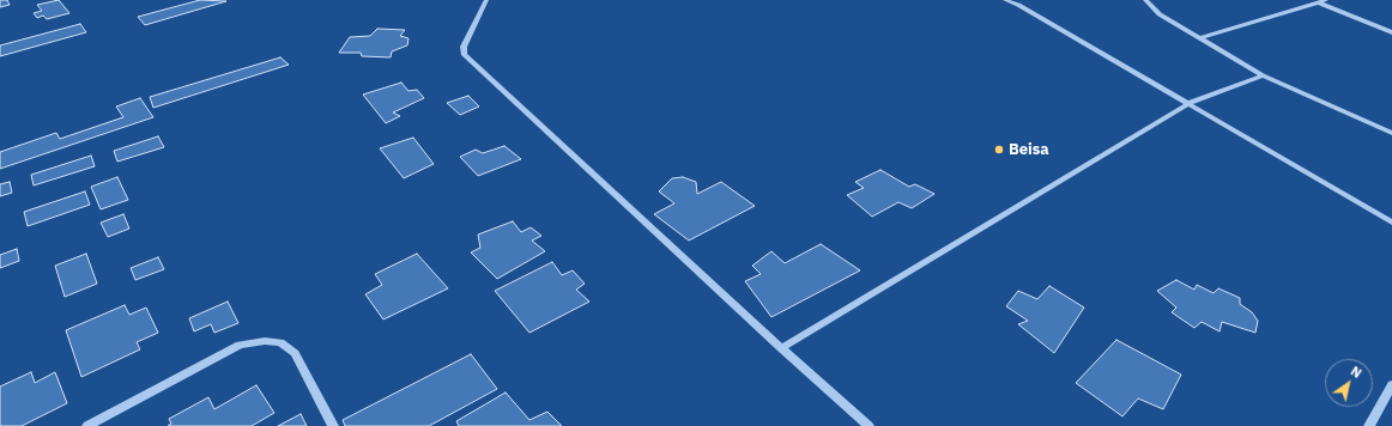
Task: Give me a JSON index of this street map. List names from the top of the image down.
{
  "places": ["Beisa"],
  "north": "top right"
}
